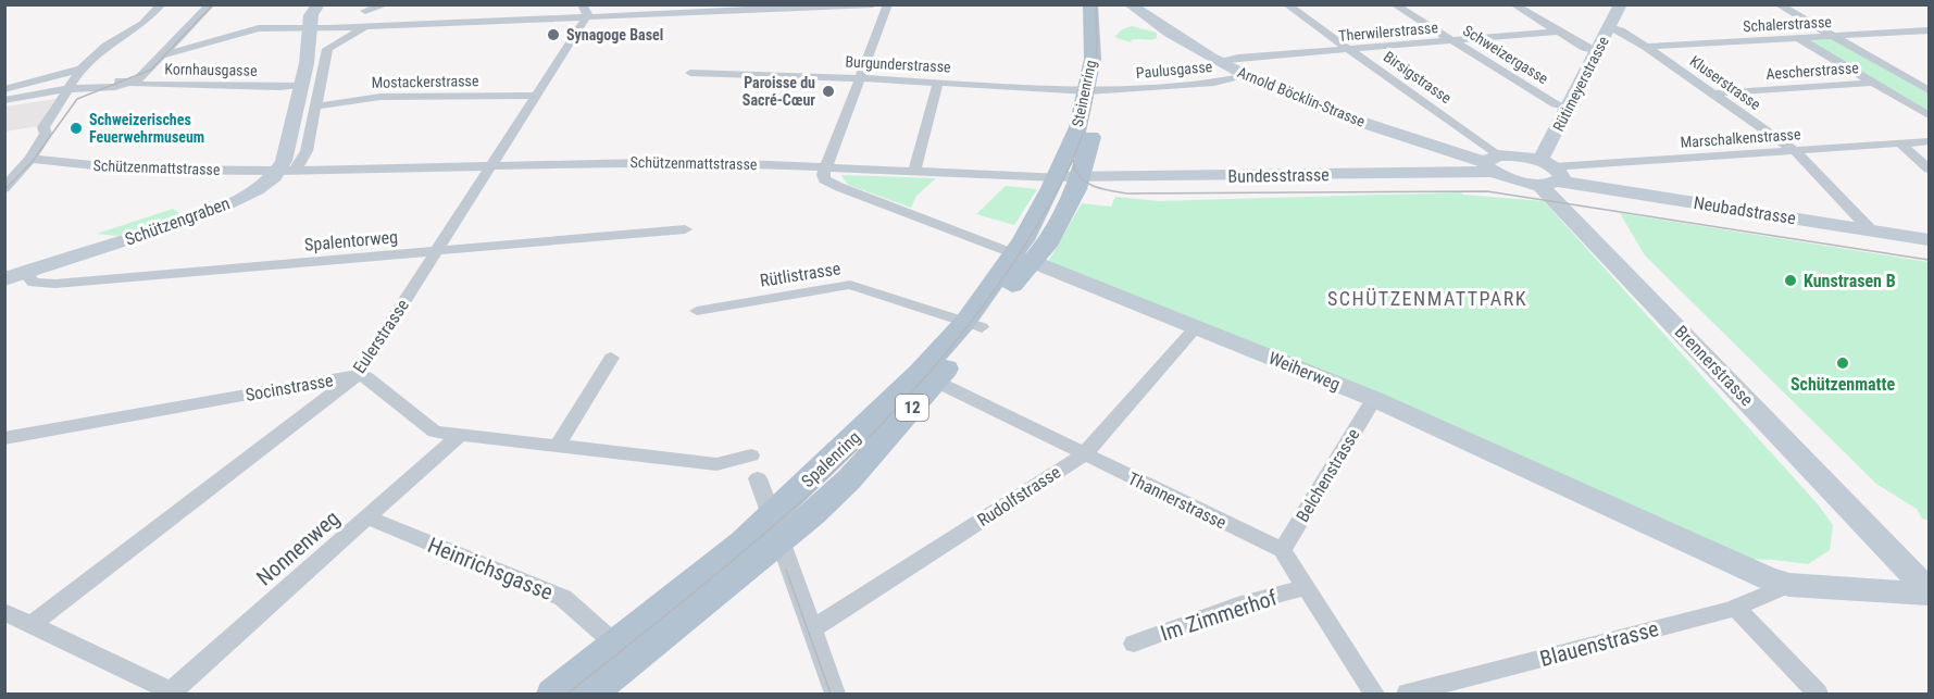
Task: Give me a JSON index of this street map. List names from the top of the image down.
{
  "streets": {
    "main road": ["Steinenring", "12", "Spalenring"],
    "street": [
      "Schalerstrasse",
      "Therwilerstrasse",
      "Schweizergasse",
      "Burgunderstrasse",
      "Kornhausgasse",
      "Paulusgasse",
      "Aescherstrasse",
      "Birsigstrasse",
      "Mostackerstrasse",
      "Kluserstrasse",
      "Rütimeyerstrasse",
      "Arnold Böcklin-Strasse",
      "Marschalkenstrasse",
      "Schützenmattstrasse",
      "Bundesstrasse",
      "Neubadstrasse",
      "Schützengraben",
      "Spalentorweg",
      "Rütlistrasse",
      "Eulerstrasse",
      "Brennerstrasse",
      "Weiherweg",
      "Socinstrasse",
      "Belchenstrasse",
      "Rudolfstrasse",
      "Thannerstrasse",
      "Nonnenweg",
      "Heinrichsgasse",
      "Im Zimmerhof",
      "Blauenstrasse"
    ]
  },
  "crossings": [
    ["Schalerstrasse", "Kluserstrasse"],
    ["Therwilerstrasse", "Schweizergasse"],
    ["Therwilerstrasse", "Birsigstrasse"],
    ["Therwilerstrasse", "Arnold Böcklin-Strasse"],
    ["Schweizergasse", "Rütimeyerstrasse"],
    ["Burgunderstrasse", "Paulusgasse"],
    ["Burgunderstrasse", "Steinenring"],
    ["Paulusgasse", "Steinenring"],
    ["Paulusgasse", "Arnold Böcklin-Strasse"],
    ["Aescherstrasse", "Kluserstrasse"],
    ["Birsigstrasse", "Arnold Böcklin-Strasse"],
    ["Birsigstrasse", "Bundesstrasse"],
    ["Birsigstrasse", "Neubadstrasse"],
    ["Mostackerstrasse", "Schützengraben"],
    ["Mostackerstrasse", "Eulerstrasse"],
    ["Kluserstrasse", "Rütimeyerstrasse"],
    ["Kluserstrasse", "Marschalkenstrasse"],
    ["Kluserstrasse", "Neubadstrasse"],
    ["Rütimeyerstrasse", "Marschalkenstrasse"],
    ["Rütimeyerstrasse", "Neubadstrasse"],
    ["Rütimeyerstrasse", "Brennerstrasse"],
    ["Steinenring", "Schützenmattstrasse"],
    ["Steinenring", "Bundesstrasse"],
    ["Steinenring", "Spalenring"],
    ["Arnold Böcklin-Strasse", "Bundesstrasse"],
    ["Arnold Böcklin-Strasse", "Neubadstrasse"],
    ["Marschalkenstrasse", "Neubadstrasse"],
    ["Marschalkenstrasse", "Brennerstrasse"],
    ["Schützenmattstrasse", "Bundesstrasse"],
    ["Schützenmattstrasse", "Schützengraben"],
    ["Schützenmattstrasse", "Eulerstrasse"],
    ["Schützenmattstrasse", "Weiherweg"],
    ["Schützenmattstrasse", "Spalenring"],
    ["Bundesstrasse", "Neubadstrasse"],
    ["Bundesstrasse", "Spalenring"],
    ["Neubadstrasse", "Brennerstrasse"],
    ["Schützengraben", "Spalentorweg"],
    ["Spalentorweg", "Eulerstrasse"],
    ["Rütlistrasse", "Spalenring"],
    ["Eulerstrasse", "Socinstrasse"],
    ["Brennerstrasse", "Weiherweg"],
    ["Weiherweg", "Spalenring"],
    ["Weiherweg", "Belchenstrasse"],
    ["Weiherweg", "Rudolfstrasse"],
    ["Weiherweg", "Blauenstrasse"],
    ["Socinstrasse", "Nonnenweg"],
    ["Spalenring", "Thannerstrasse"],
    ["Spalenring", "Heinrichsgasse"],
    ["Belchenstrasse", "Thannerstrasse"],
    ["Rudolfstrasse", "Thannerstrasse"],
    ["Nonnenweg", "Heinrichsgasse"]
  ],
  "districts": ["SCHÜTZENMATTPARK"],
  "places": [
    "Synagoge Basel",
    "Paroisse du Sacré-Cœur",
    "Schweizerisches Feuerwehrmuseum",
    "Kunstrasen B",
    "Schützenmatte"
  ]
}
